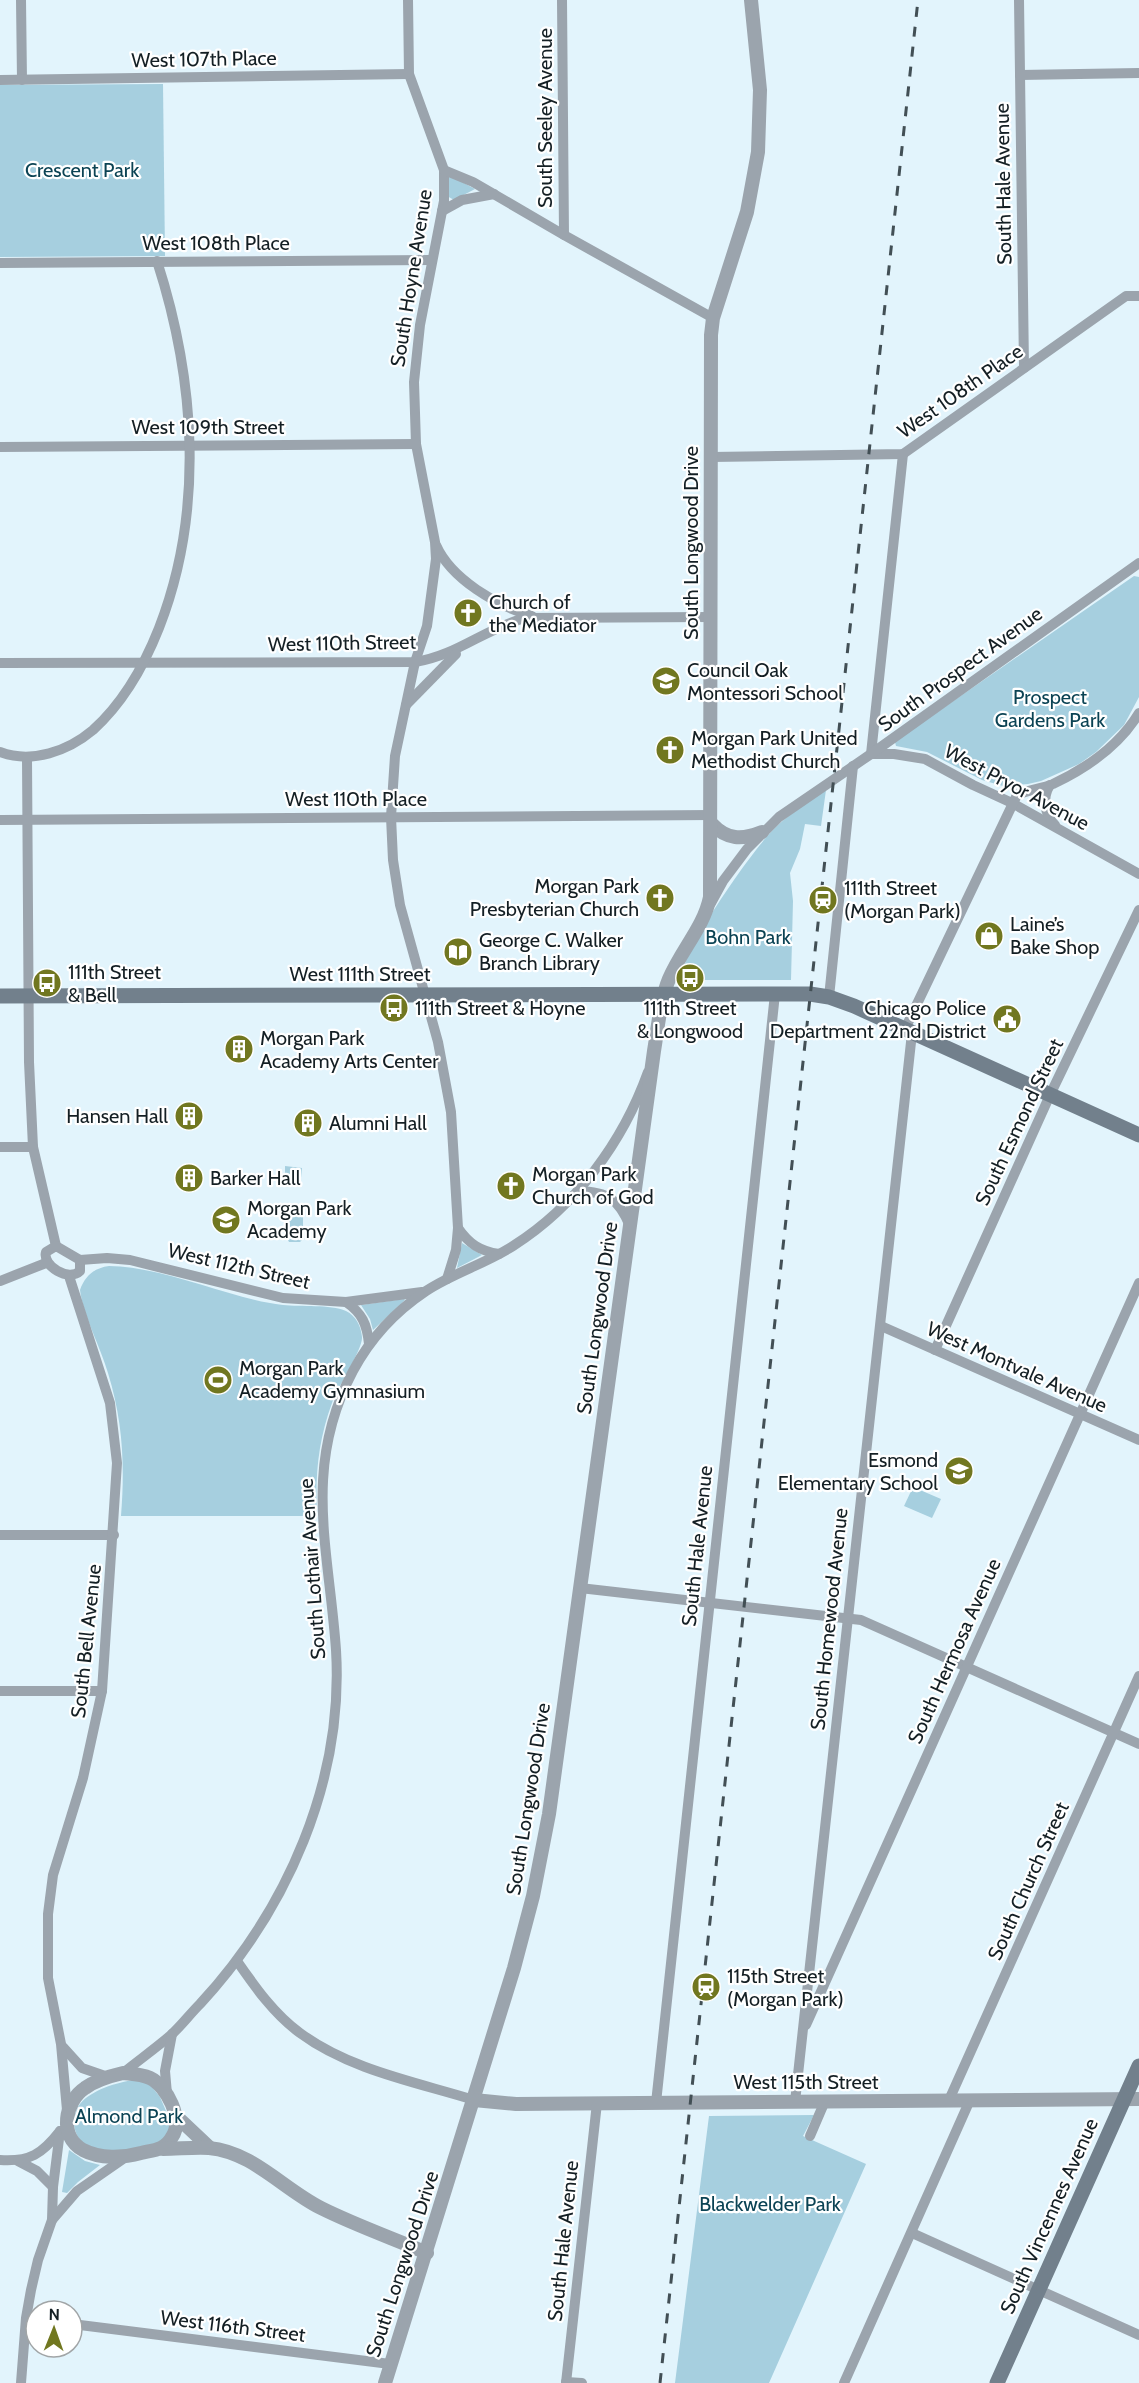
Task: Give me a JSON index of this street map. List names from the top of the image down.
{
  "streets": {
    "main road": ["West 111th Street", "South Vincennes Avenue"],
    "street": [
      "West 107th Place",
      "South Seeley Avenue",
      "South Hale Avenue",
      "West 108th Place",
      "South Hoyne Avenue",
      "West 109th Street",
      "South Longwood Drive",
      "West 110th Street",
      "South Prospect Avenue",
      "West Pryor Avenue",
      "West 110th Place",
      "South Esmond Street",
      "West 112th Street",
      "West Montvale Avenue",
      "South Lothair Avenue",
      "South Homewood Avenue",
      "South Bell Avenue",
      "South Hermosa Avenue",
      "South Church Street",
      "West 115th Street",
      "West 116th Street"
    ]
  },
  "crossings": [
    ["West 107th Place", "South Hoyne Avenue"],
    ["South Hale Avenue", "West 108th Place"],
    ["South Hale Avenue", "West 111th Street"],
    ["South Hale Avenue", "West 115th Street"],
    ["West 108th Place", "South Hoyne Avenue"],
    ["West 108th Place", "South Longwood Drive"],
    ["South Hoyne Avenue", "West 109th Street"],
    ["South Hoyne Avenue", "West 110th Street"],
    ["South Hoyne Avenue", "West 110th Place"],
    ["South Hoyne Avenue", "West 111th Street"],
    ["South Hoyne Avenue", "South Lothair Avenue"],
    ["South Longwood Drive", "West 110th Street"],
    ["South Longwood Drive", "South Prospect Avenue"],
    ["South Longwood Drive", "West 110th Place"],
    ["South Longwood Drive", "West 111th Street"],
    ["South Longwood Drive", "South Lothair Avenue"],
    ["South Longwood Drive", "West 115th Street"],
    ["South Longwood Drive", "West 116th Street"],
    ["South Prospect Avenue", "West Pryor Avenue"],
    ["West Pryor Avenue", "South Homewood Avenue"],
    ["West 111th Street", "South Esmond Street"],
    ["West 111th Street", "South Homewood Avenue"],
    ["South Esmond Street", "West Montvale Avenue"],
    ["West 112th Street", "South Lothair Avenue"],
    ["West Montvale Avenue", "South Homewood Avenue"],
    ["West Montvale Avenue", "South Hermosa Avenue"],
    ["South Lothair Avenue", "South Bell Avenue"],
    ["South Homewood Avenue", "South Hermosa Avenue"],
    ["South Homewood Avenue", "West 115th Street"],
    ["South Church Street", "West 115th Street"],
    ["West 115th Street", "South Vincennes Avenue"]
  ],
  "parks": [
    "Crescent Park",
    "Prospect Gardens Park",
    "Bohn Park",
    "Almond Park",
    "Blackwelder Park"
  ],
  "places": {
    "church": [
      "Church of the Mediator",
      "Morgan Park United Methodist Church",
      "Morgan Park Presbyterian Church",
      "Morgan Park Church of God"
    ],
    "school or university": ["Council Oak Montessori School", "Morgan Park Academy", "Esmond Elementary School"],
    "station": ["111th Street (Morgan Park)", "115th Street (Morgan Park)"],
    "shop": ["Laine’s Bake Shop"],
    "library": ["George C. Walker Branch Library"],
    "bus stop": ["111th Street & Longwood", "111th Street & Bell", "111th Street & Hoyne"],
    "public building": ["Chicago Police Department 22nd District"],
    "building": [
      "Morgan Park Academy Arts Center",
      "Hansen Hall",
      "Alumni Hall",
      "Barker Hall"
    ],
    "sports": ["Morgan Park Academy Gymnasium"]
  },
  "north": "top"
}
